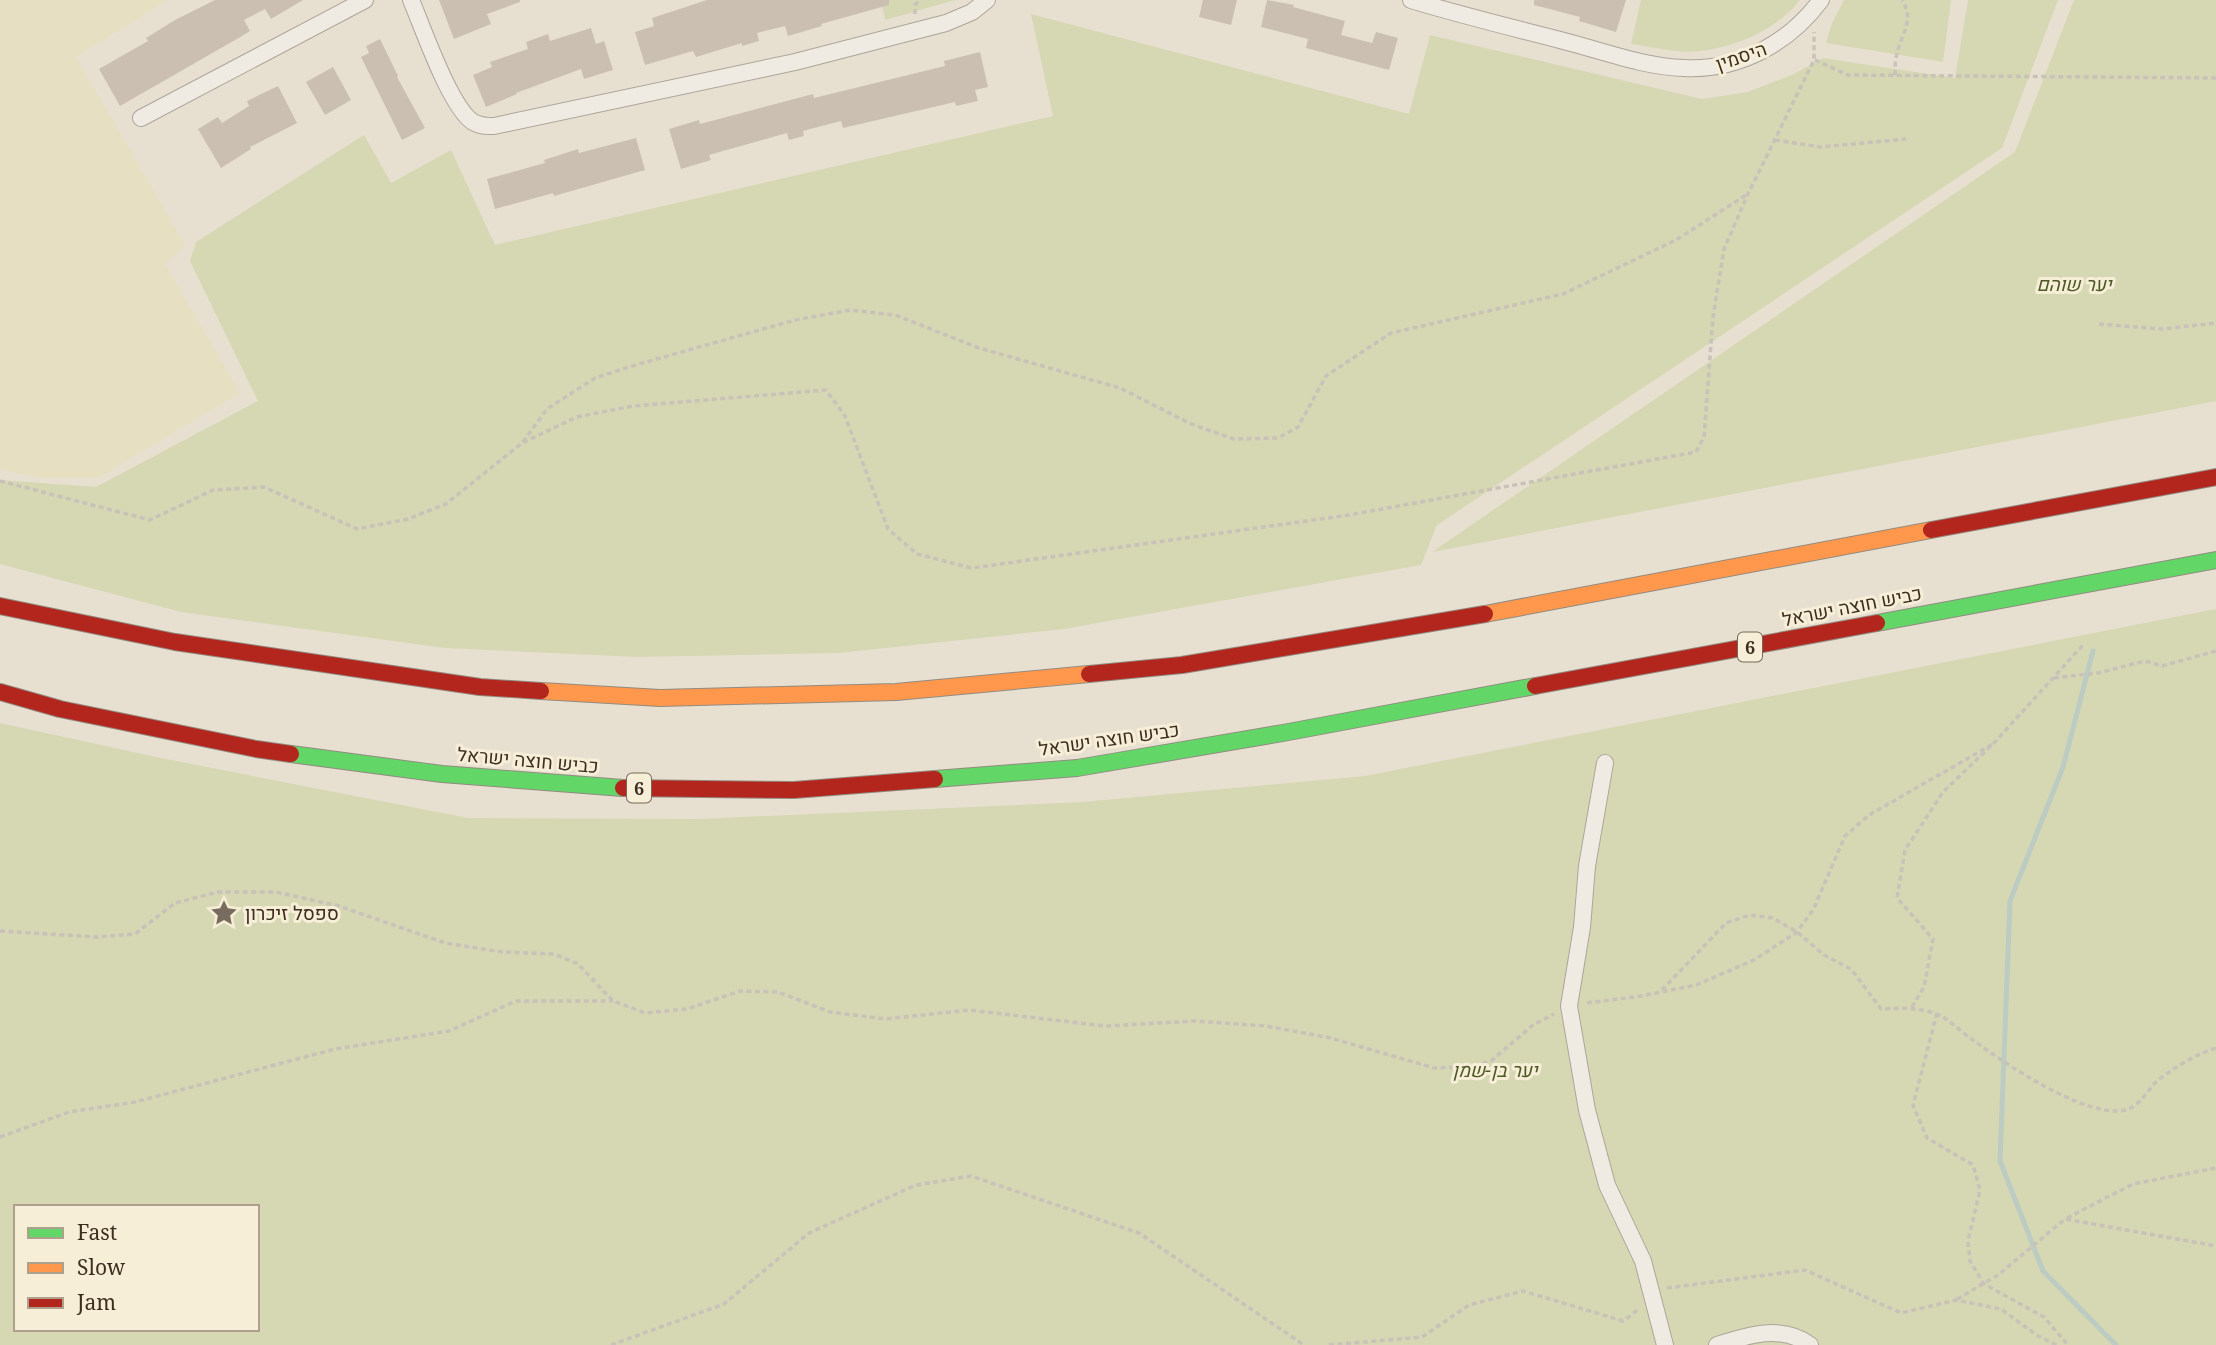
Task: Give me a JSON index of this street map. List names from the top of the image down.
{
  "streets": {
    "highway": ["כביש חוצה ישראל", "6"],
    "street": ["היסמין"]
  },
  "parks": ["יער שוהם", "יער בן-שמן"],
  "places": {
    "place": ["ספסל זיכרון"]
  },
  "legend": ["Fast", "Slow", "Jam"]
}
